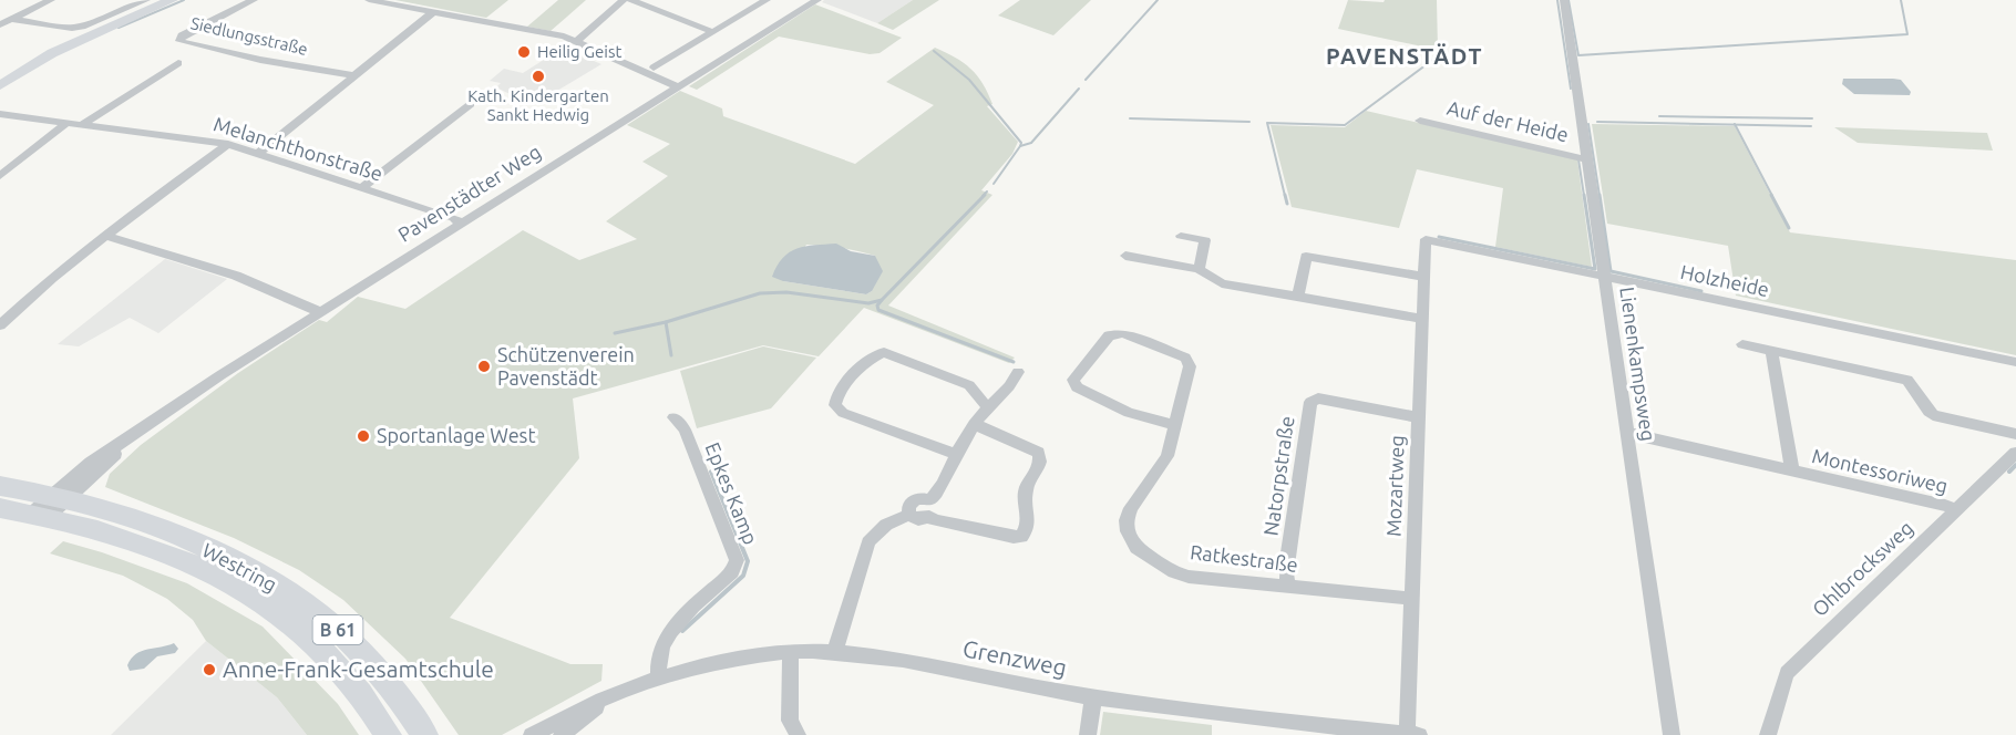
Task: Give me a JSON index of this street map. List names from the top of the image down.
{
  "streets": {
    "main road": ["Westring", "B 61"],
    "street": [
      "Siedlungsstraße",
      "Auf der Heide",
      "Melanchthonstraße",
      "Pavenstädter Weg",
      "Holzheide",
      "Lienenkampsweg",
      "Montessoriweg",
      "Natorpstraße",
      "Mozartweg",
      "Epkes Kamp",
      "Ratkestraße",
      "Ohlbrocksweg",
      "Grenzweg"
    ]
  },
  "crossings": [
    ["Auf der Heide", "Lienenkampsweg"],
    ["Melanchthonstraße", "Pavenstädter Weg"],
    ["Pavenstädter Weg", "Westring"],
    ["Holzheide", "Lienenkampsweg"],
    ["Holzheide", "Mozartweg"],
    ["Lienenkampsweg", "Montessoriweg"],
    ["Montessoriweg", "Ohlbrocksweg"],
    ["Natorpstraße", "Mozartweg"],
    ["Natorpstraße", "Ratkestraße"],
    ["Mozartweg", "Ratkestraße"],
    ["Mozartweg", "Grenzweg"],
    ["Epkes Kamp", "Grenzweg"]
  ],
  "districts": ["PAVENSTÄDT"],
  "places": [
    "Heilig Geist",
    "Kath. Kindergarten Sankt Hedwig",
    "Schützenverein Pavenstädt",
    "Sportanlage West",
    "Anne-Frank-Gesamtschule"
  ]
}
